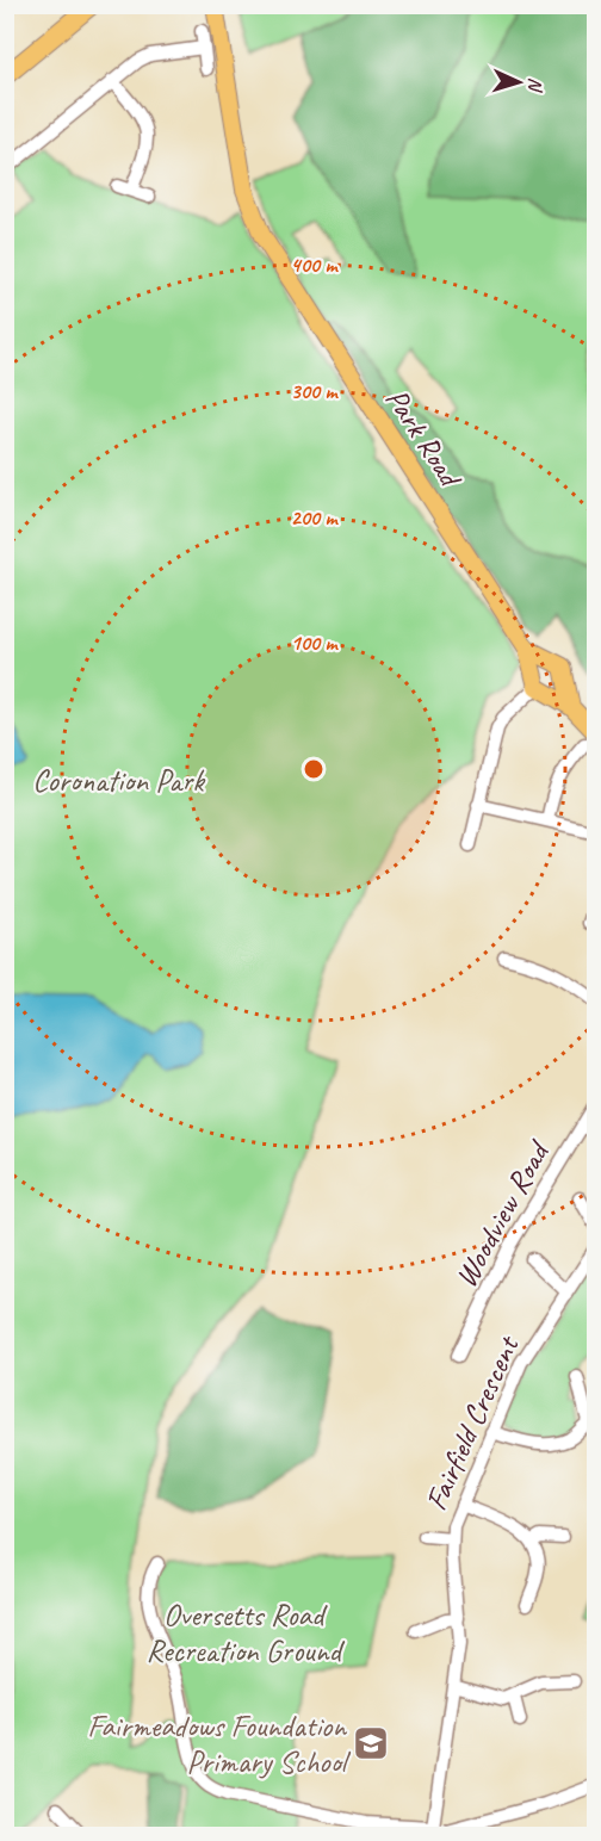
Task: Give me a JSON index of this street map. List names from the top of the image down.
{
  "streets": {
    "main road": ["Park Road"],
    "street": ["Woodview Road", "Fairfield Crescent"]
  },
  "parks": ["Coronation Park", "Oversetts Road Recreation Ground"],
  "places": {
    "school or university": ["Fairmeadows Foundation Primary School"]
  },
  "north": "right",
  "rings": [
    "400 m",
    "300 m",
    "200 m",
    "100 m"
  ]
}
